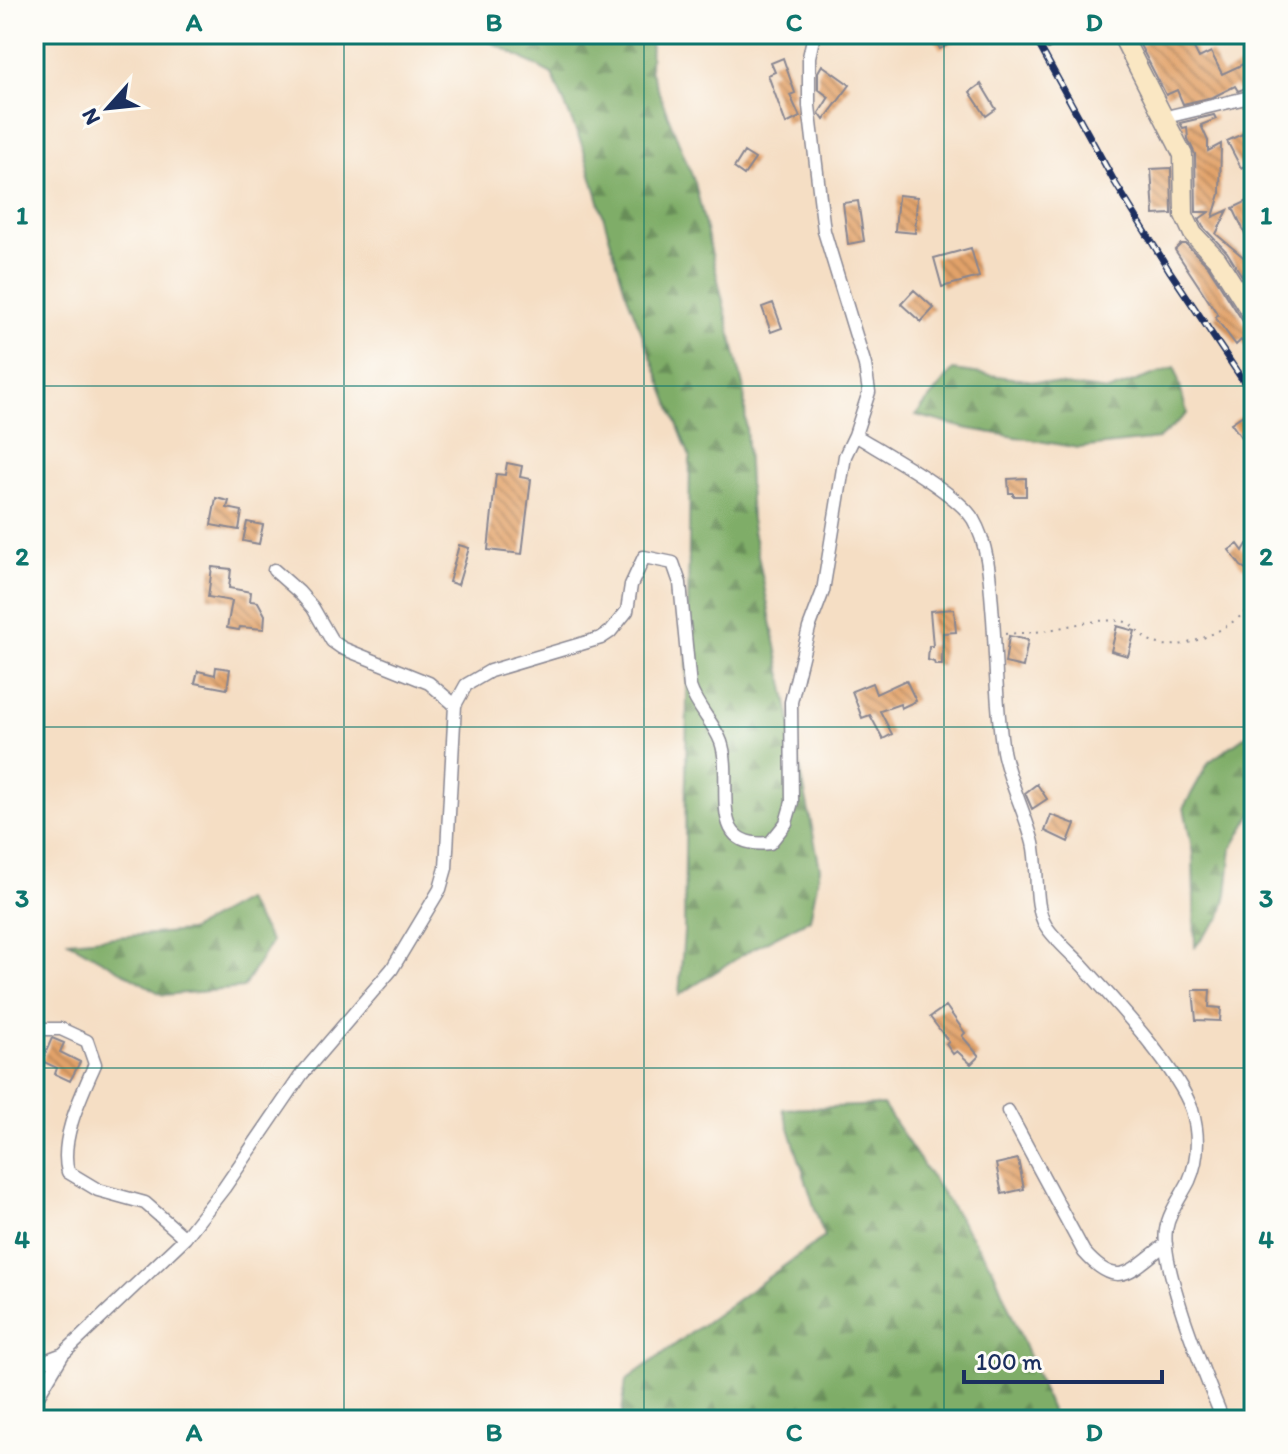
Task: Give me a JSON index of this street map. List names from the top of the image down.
{
  "scale_bar": "100 m",
  "north": "bottom left",
  "grid": {
    "columns": [
      "A",
      "B",
      "C",
      "D"
    ],
    "rows": [
      "1",
      "2",
      "3",
      "4"
    ]
  }
}
